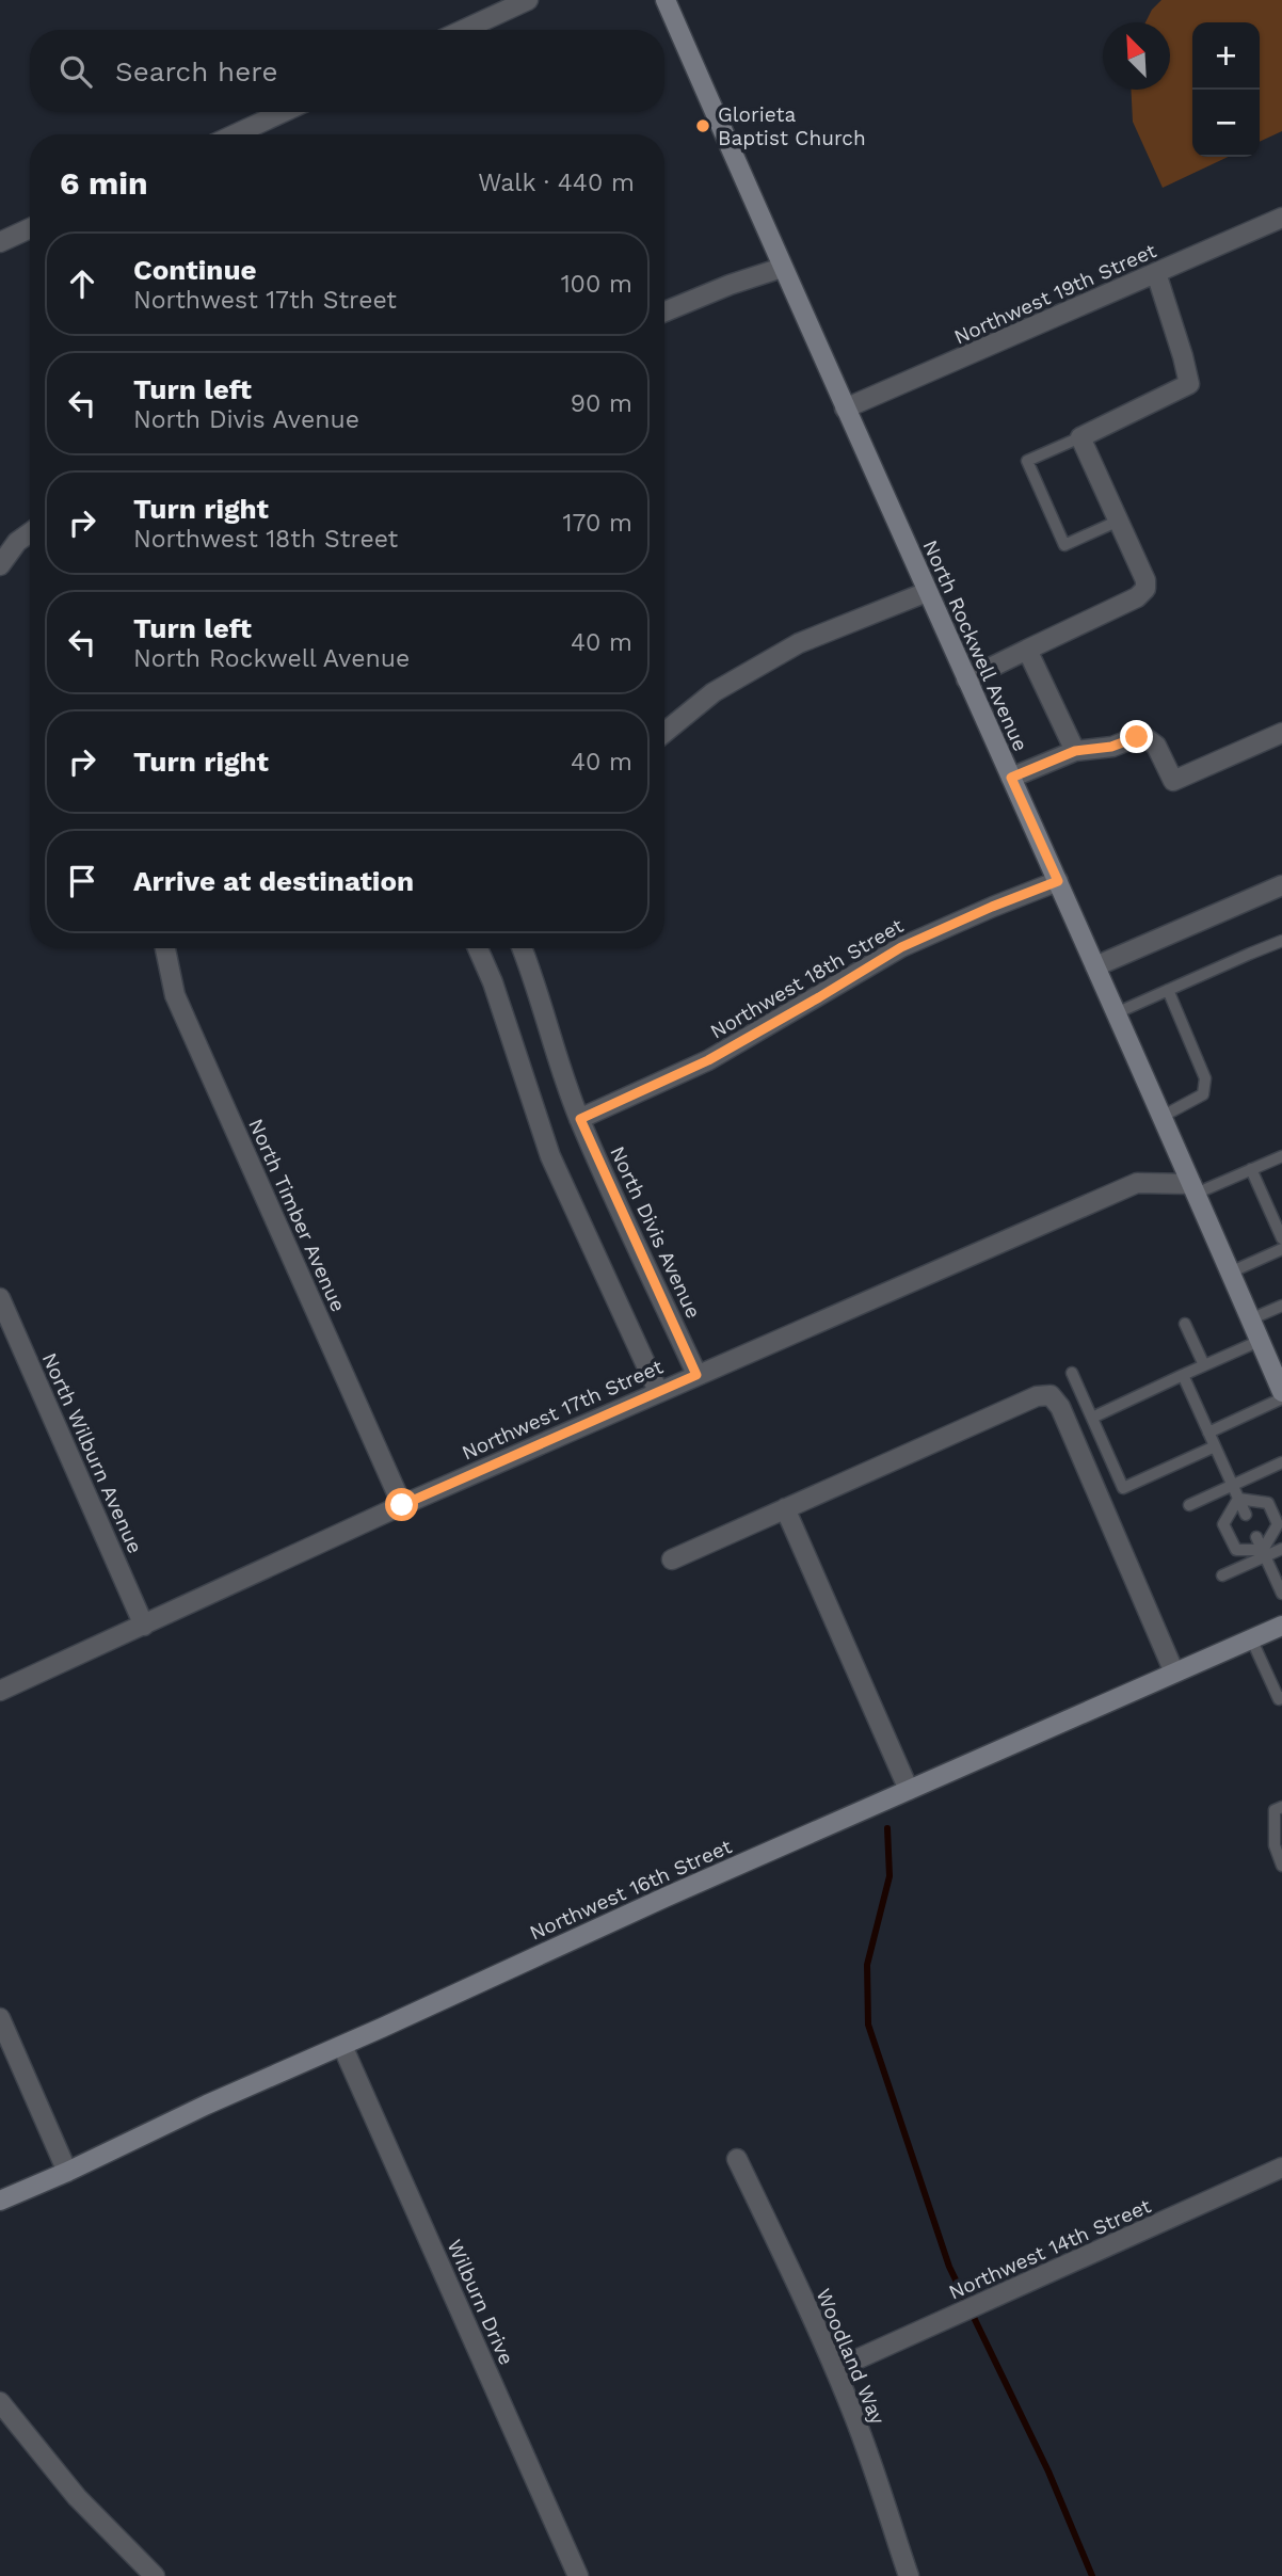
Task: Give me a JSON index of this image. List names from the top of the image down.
{
  "streets": {
    "main road": ["North Rockwell Avenue", "Northwest 16th Street"],
    "street": [
      "Northwest 19th Street",
      "Northwest 18th Street",
      "North Timber Avenue",
      "North Divis Avenue",
      "Northwest 17th Street",
      "North Wilburn Avenue",
      "Northwest 14th Street",
      "Wilburn Drive",
      "Woodland Way"
    ]
  },
  "crossings": [
    ["Northwest 19th Street", "North Rockwell Avenue"],
    ["North Rockwell Avenue", "Northwest 18th Street"],
    ["North Rockwell Avenue", "Northwest 17th Street"],
    ["Northwest 18th Street", "North Divis Avenue"],
    ["North Timber Avenue", "Northwest 17th Street"],
    ["North Divis Avenue", "Northwest 17th Street"],
    ["Northwest 17th Street", "North Wilburn Avenue"],
    ["Northwest 16th Street", "Wilburn Drive"],
    ["Northwest 14th Street", "Woodland Way"]
  ],
  "places": ["Glorieta Baptist Church"],
  "north": "top left",
  "page": {
    "map_buttons": ["+", "−"],
    "search": "Search here",
    "heading": ["6 min", "Walk · 440 m"],
    "list": [
      ["Continue", "Northwest 17th Street", "100 m"],
      ["Turn left", "North Divis Avenue", "90 m"],
      ["Turn right", "Northwest 18th Street", "170 m"],
      ["Turn left", "North Rockwell Avenue", "40 m"],
      ["Turn right", "40 m"],
      "Arrive at destination"
    ]
  }
}
